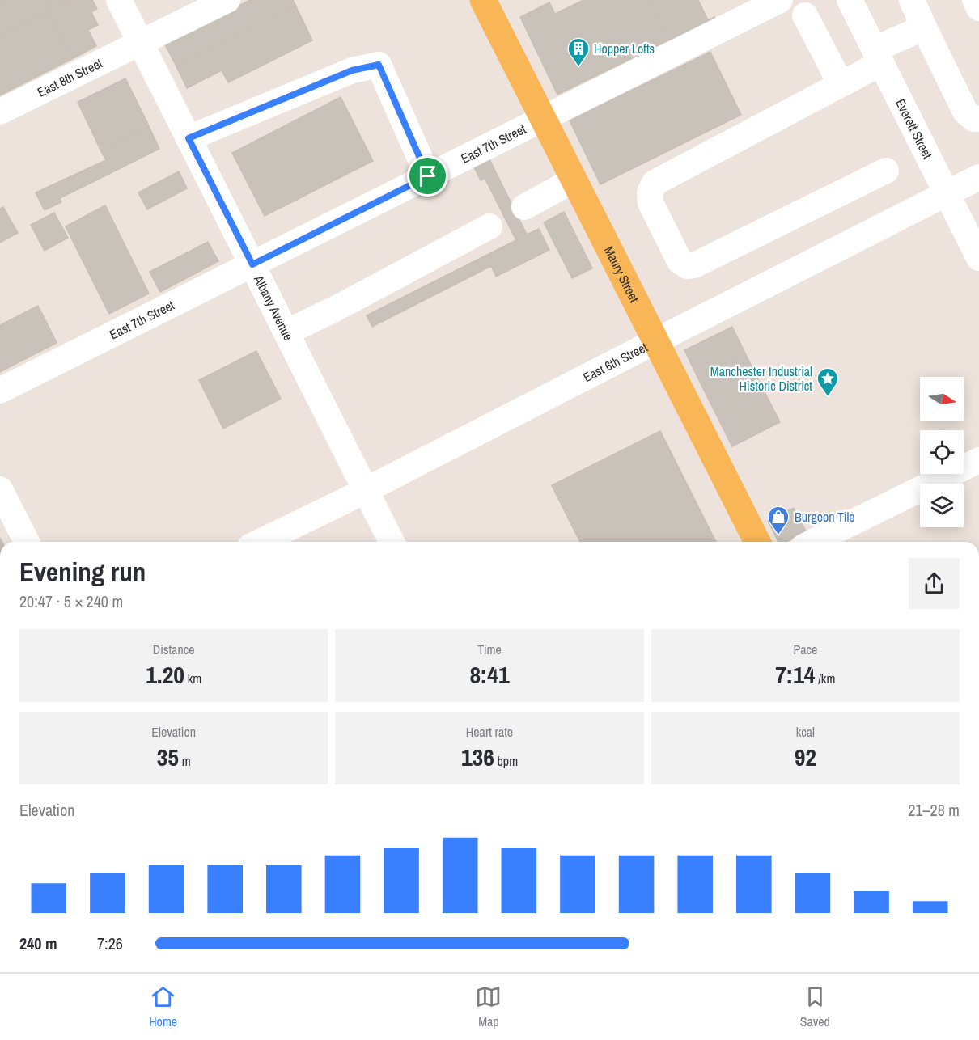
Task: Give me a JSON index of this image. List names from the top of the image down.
{
  "streets": {
    "main road": ["Maury Street"],
    "street": [
      "East 8th Street",
      "Everett Street",
      "East 7th Street",
      "Albany Avenue",
      "East 6th Street"
    ]
  },
  "crossings": [
    ["East 8th Street", "Albany Avenue"],
    ["Everett Street", "East 6th Street"],
    ["East 7th Street", "Maury Street"],
    ["East 7th Street", "Albany Avenue"],
    ["Maury Street", "East 6th Street"],
    ["Albany Avenue", "East 6th Street"]
  ],
  "places": {
    "building": ["Hopper Lofts"],
    "place": ["Manchester Industrial Historic District"],
    "shop": ["Burgeon Tile"]
  },
  "north": "right",
  "page": {
    "heading": ["Evening run", "20:47 · 5 × 240 m"],
    "stats": [
      ["Distance", "1.20 km"],
      ["Time", "8:41"],
      ["Pace", "7:14 /km"],
      ["Elevation", "35 m"],
      ["Heart rate", "136 bpm"],
      ["kcal", "92"]
    ],
    "chart": ["Elevation", "21–28 m"],
    "list": [
      {
        "name": "240 m",
        "note": "7:26"
      }
    ],
    "tabs": ["Home", "Map", "Saved"]
  }
}
